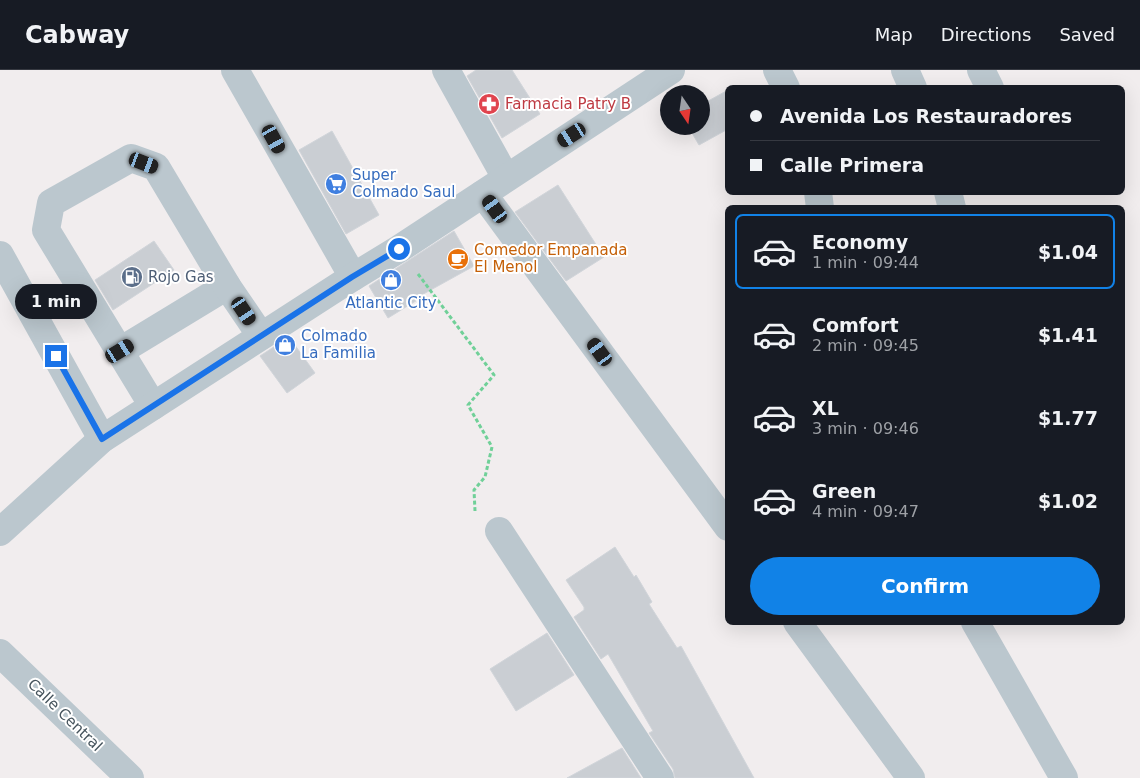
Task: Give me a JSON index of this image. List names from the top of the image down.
{
  "streets": {
    "street": ["Calle Central"]
  },
  "places": {
    "pharmacy": ["Farmacia Patry B"],
    "supermarket": ["Super Colmado Saul"],
    "cafe": ["Comedor Empanada El Menol"],
    "fuel station": ["Rojo Gas"],
    "shop": ["Atlantic City", "Colmado La Familia"]
  },
  "north": "bottom",
  "page": {
    "header": "Cabway",
    "nav": ["Map", "Directions", "Saved"],
    "banner": ["Avenida Los Restauradores", "Calle Primera"],
    "list": [
      {
        "name": "Economy",
        "note": "1 min · 09:44",
        "value": "$1.04"
      },
      {
        "name": "Comfort",
        "note": "2 min · 09:45",
        "value": "$1.41"
      },
      {
        "name": "XL",
        "note": "3 min · 09:46",
        "value": "$1.77"
      },
      {
        "name": "Green",
        "note": "4 min · 09:47",
        "value": "$1.02"
      }
    ],
    "bubble": "1 min",
    "buttons": "Confirm"
  }
}
